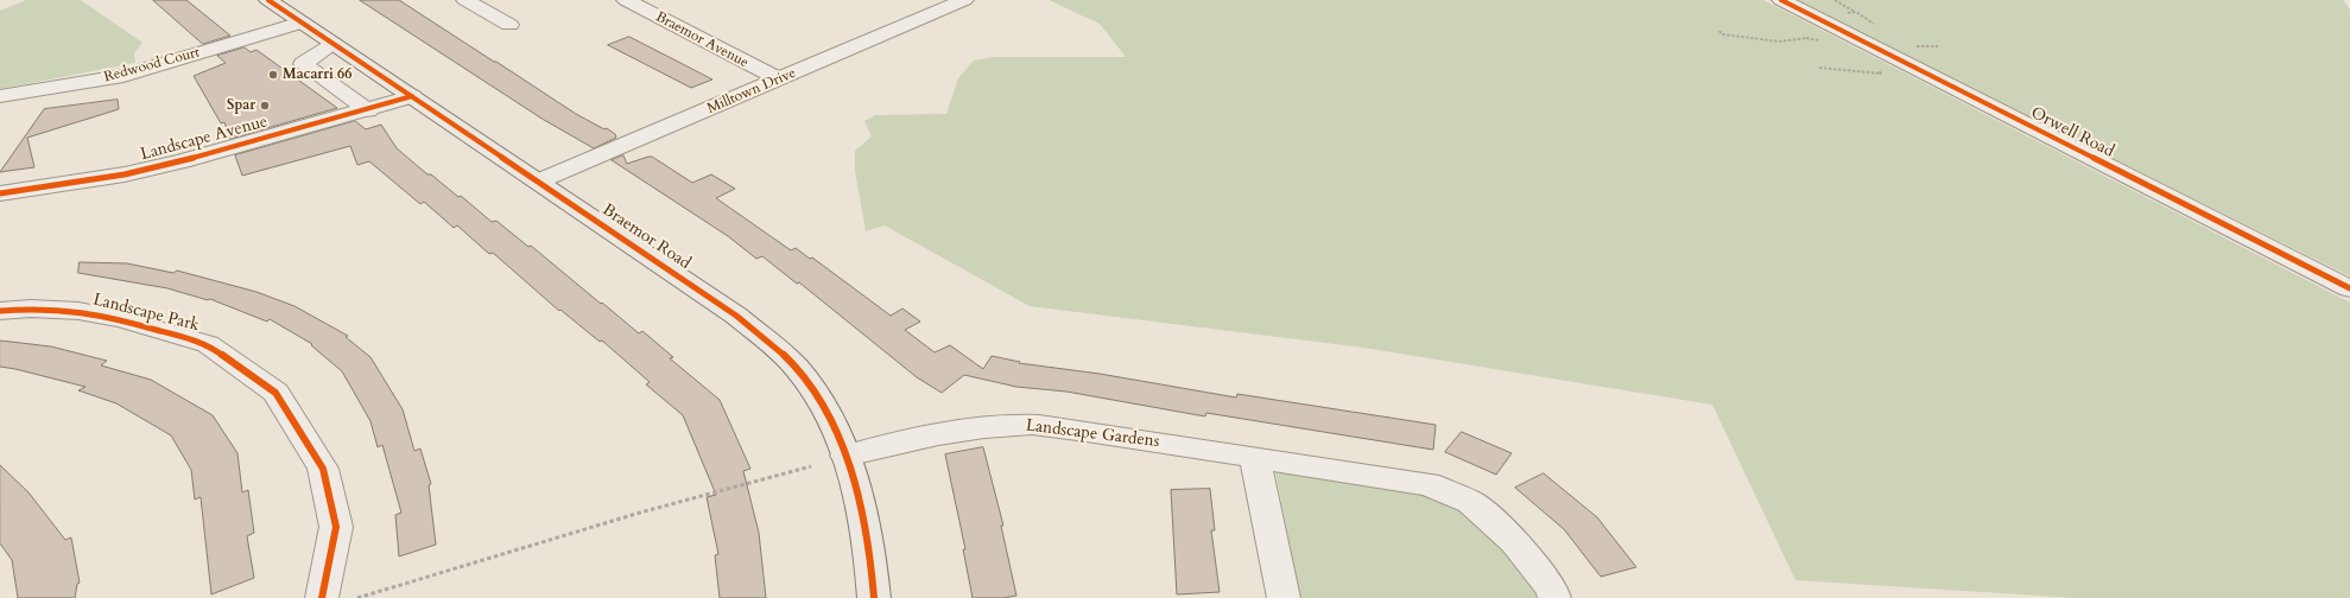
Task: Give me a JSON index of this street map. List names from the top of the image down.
{
  "streets": {
    "main road": ["Braemor Road"],
    "street": [
      "Braemor Avenue",
      "Redwood Court",
      "Milltown Drive",
      "Orwell Road",
      "Landscape Avenue",
      "Landscape Park",
      "Landscape Gardens"
    ]
  },
  "crossings": [
    ["Braemor Avenue", "Milltown Drive"],
    ["Redwood Court", "Braemor Road"],
    ["Milltown Drive", "Braemor Road"],
    ["Landscape Avenue", "Braemor Road"],
    ["Braemor Road", "Landscape Gardens"]
  ],
  "places": ["Macarri 66", "Spar"]
}
